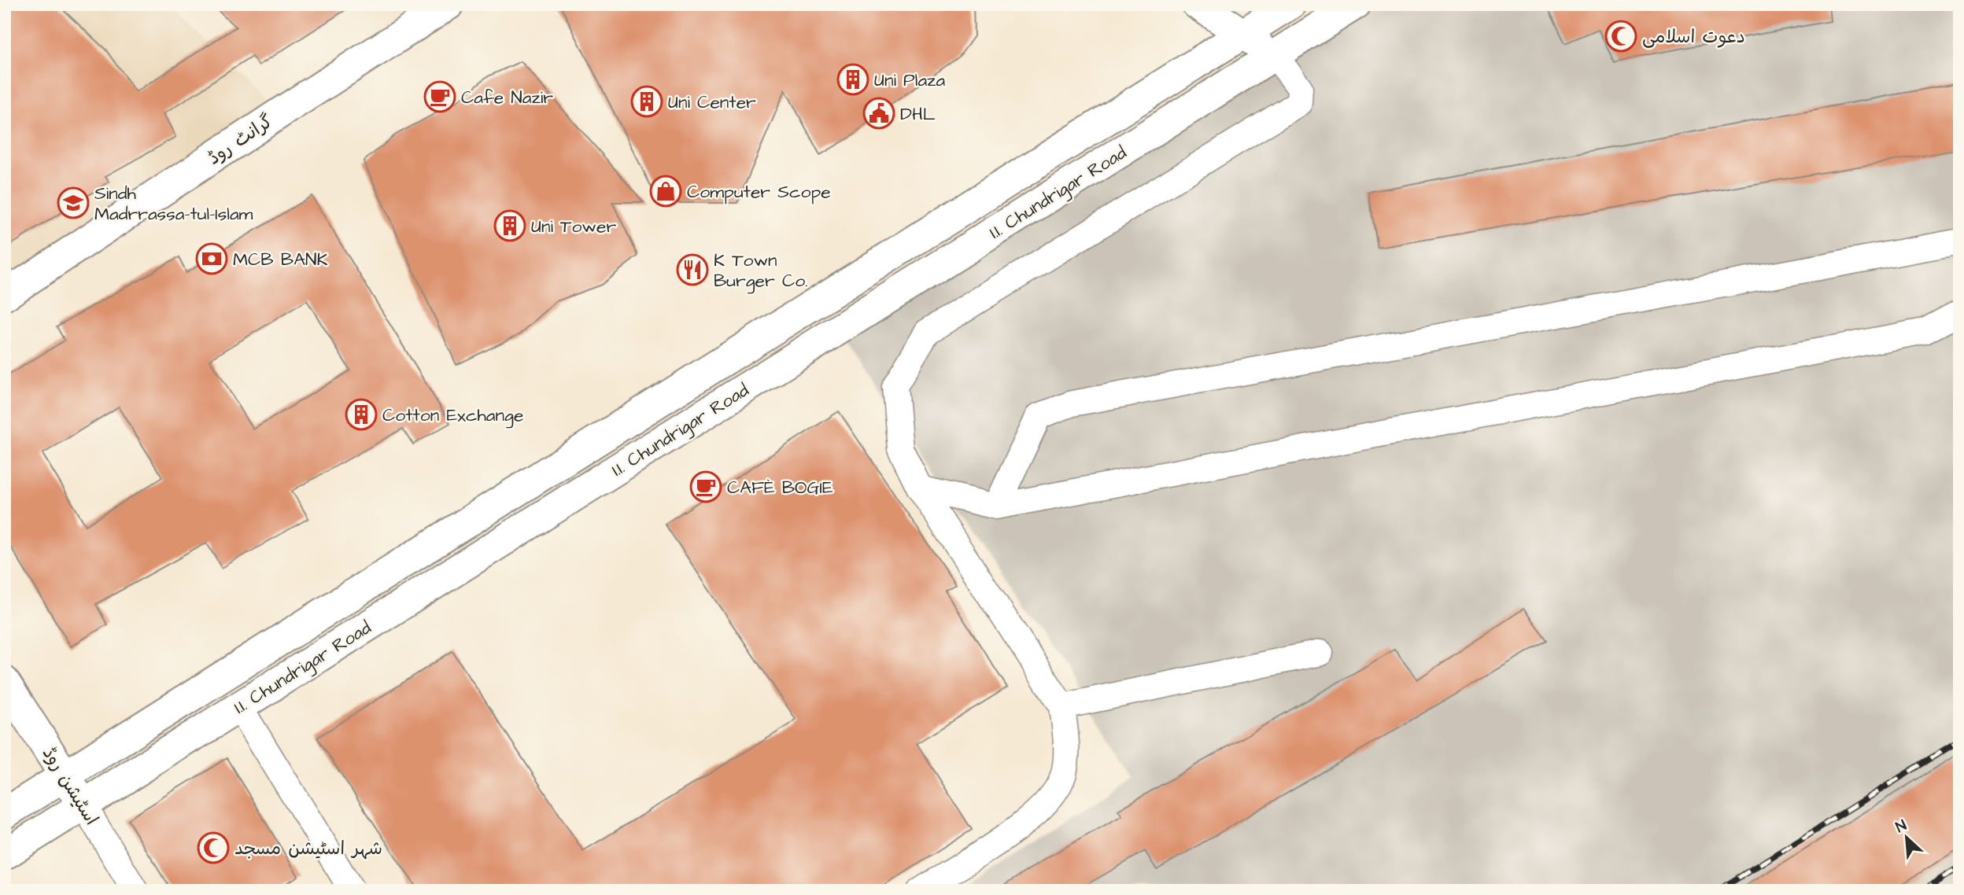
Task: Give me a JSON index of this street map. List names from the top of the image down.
{
  "streets": {
    "main road": ["گرانٹ روڈ", "I.I. Chundrigar Road", "اسٹیشن روڈ"]
  },
  "crossings": [
    ["I.I. Chundrigar Road", "اسٹیشن روڈ"]
  ],
  "places": {
    "mosque": ["دعوت اسلامی", "شہر اسٹیشن مسجد"],
    "building": [
      "Uni Plaza",
      "Uni Center",
      "Uni Tower",
      "Cotton Exchange"
    ],
    "cafe": ["Cafe Nazir", "CAFÈ BOGIE"],
    "public building": ["DHL"],
    "shop": ["Computer Scope"],
    "school or university": ["Sindh Madrrassa-tul-Islam"],
    "bank": ["MCB BANK"],
    "restaurant": ["K Town Burger Co."]
  },
  "north": "top left"
}
